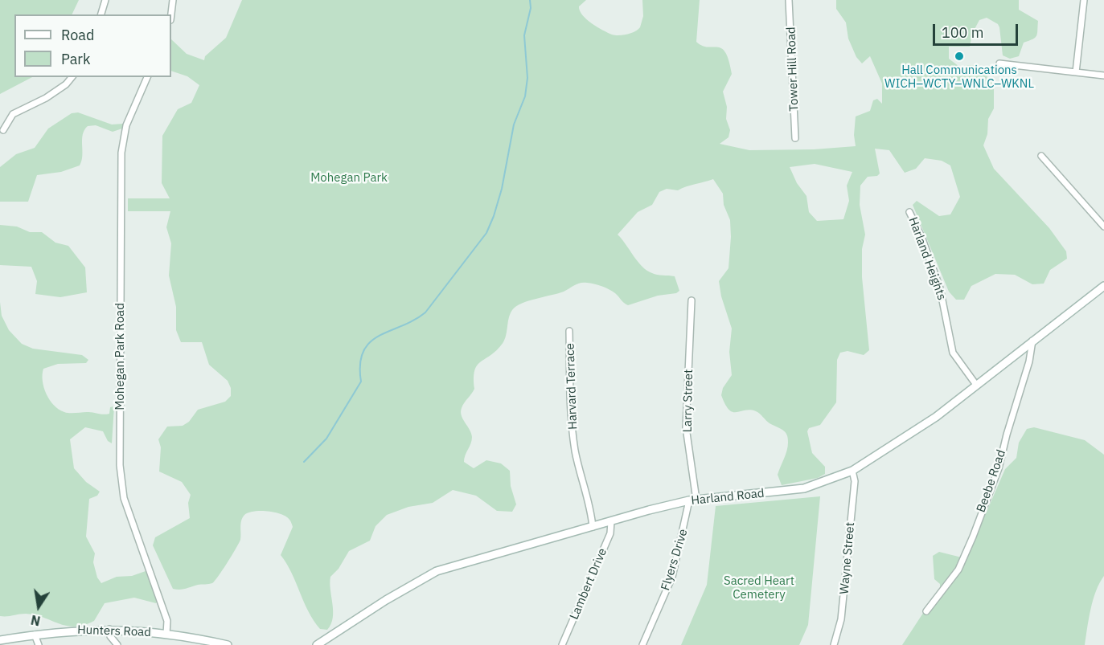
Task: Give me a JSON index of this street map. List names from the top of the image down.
{
  "streets": {
    "main road": ["Harland Road", "Hunters Road"],
    "street": [
      "Tower Hill Road",
      "Harland Heights",
      "Mohegan Park Road",
      "Harvard Terrace",
      "Larry Street",
      "Beebe Road",
      "Wayne Street",
      "Flyers Drive",
      "Lambert Drive"
    ]
  },
  "crossings": [
    ["Harland Heights", "Harland Road"],
    ["Mohegan Park Road", "Hunters Road"],
    ["Harvard Terrace", "Harland Road"],
    ["Larry Street", "Harland Road"],
    ["Larry Street", "Flyers Drive"],
    ["Beebe Road", "Harland Road"],
    ["Harland Road", "Wayne Street"],
    ["Harland Road", "Flyers Drive"],
    ["Harland Road", "Lambert Drive"]
  ],
  "parks": ["Mohegan Park", "Sacred Heart Cemetery"],
  "places": ["Hall Communications WICH–WCTY–WNLC–WKNL"],
  "legend": ["Road", "Park"],
  "scale_bar": "100 m",
  "north": "bottom"
}
